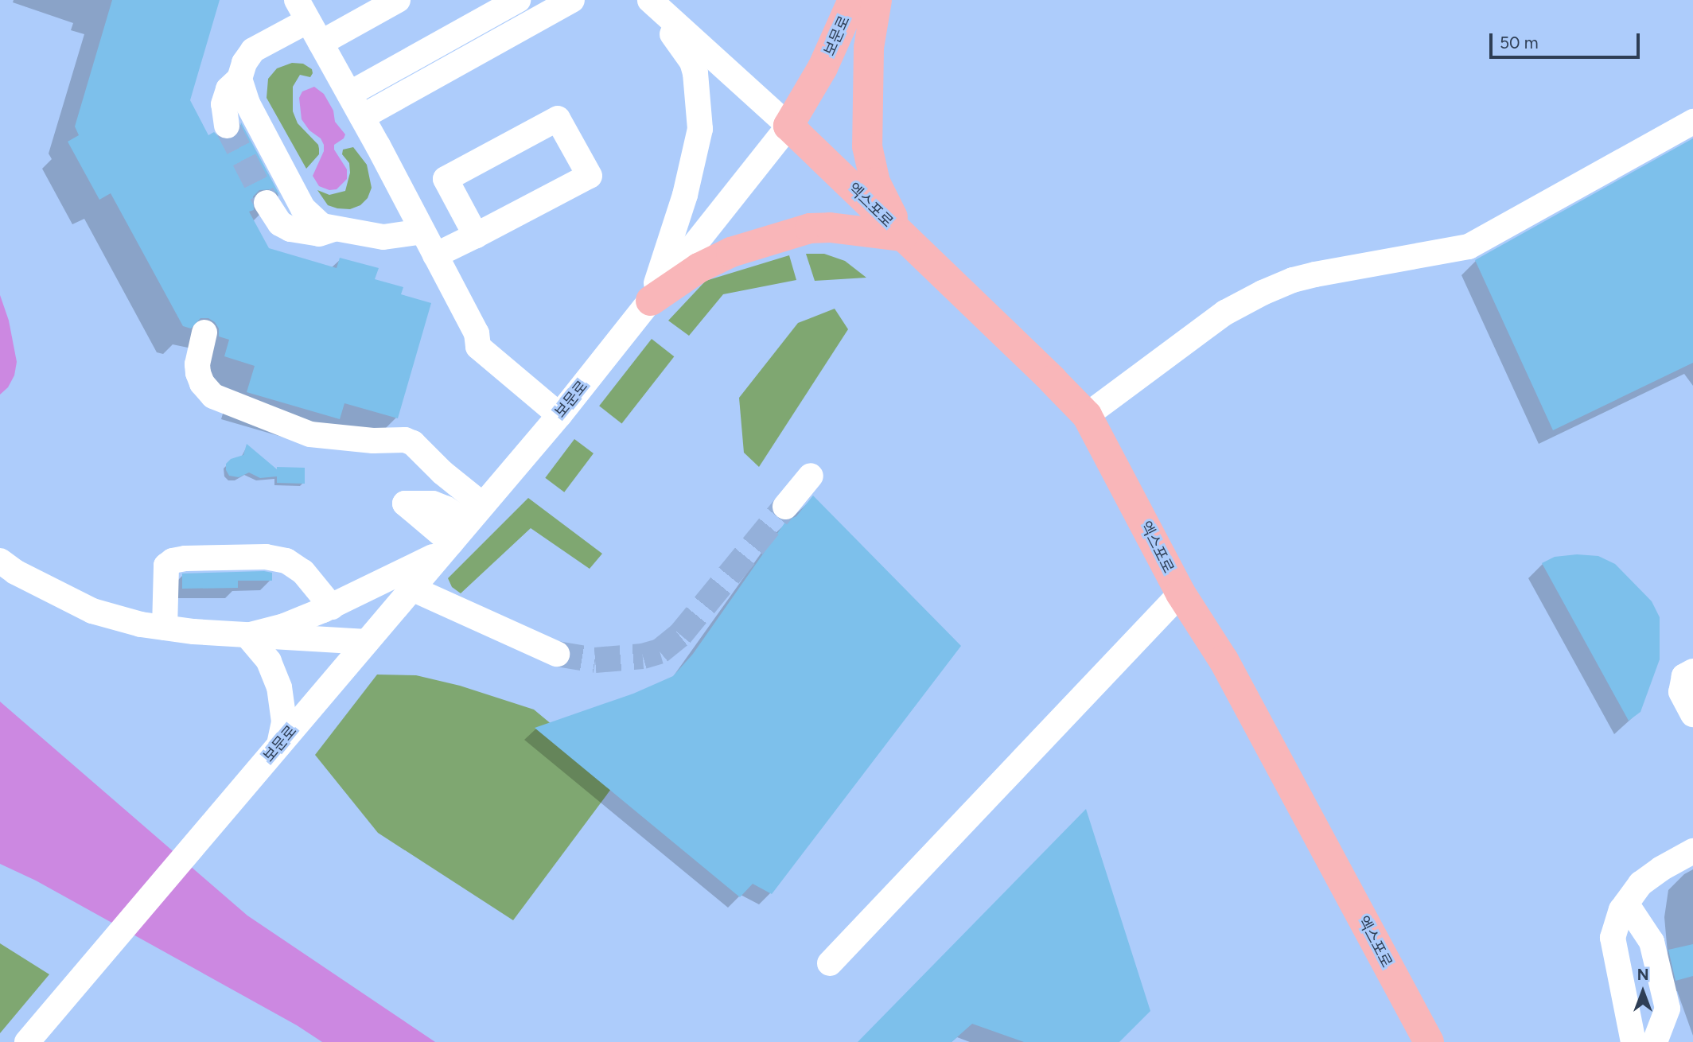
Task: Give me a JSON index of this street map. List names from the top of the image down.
{
  "streets": {
    "main road": ["보문로", "엑스포로"]
  },
  "crossings": [
    ["보문로", "엑스포로"]
  ],
  "scale_bar": "50 m",
  "north": "top"
}
